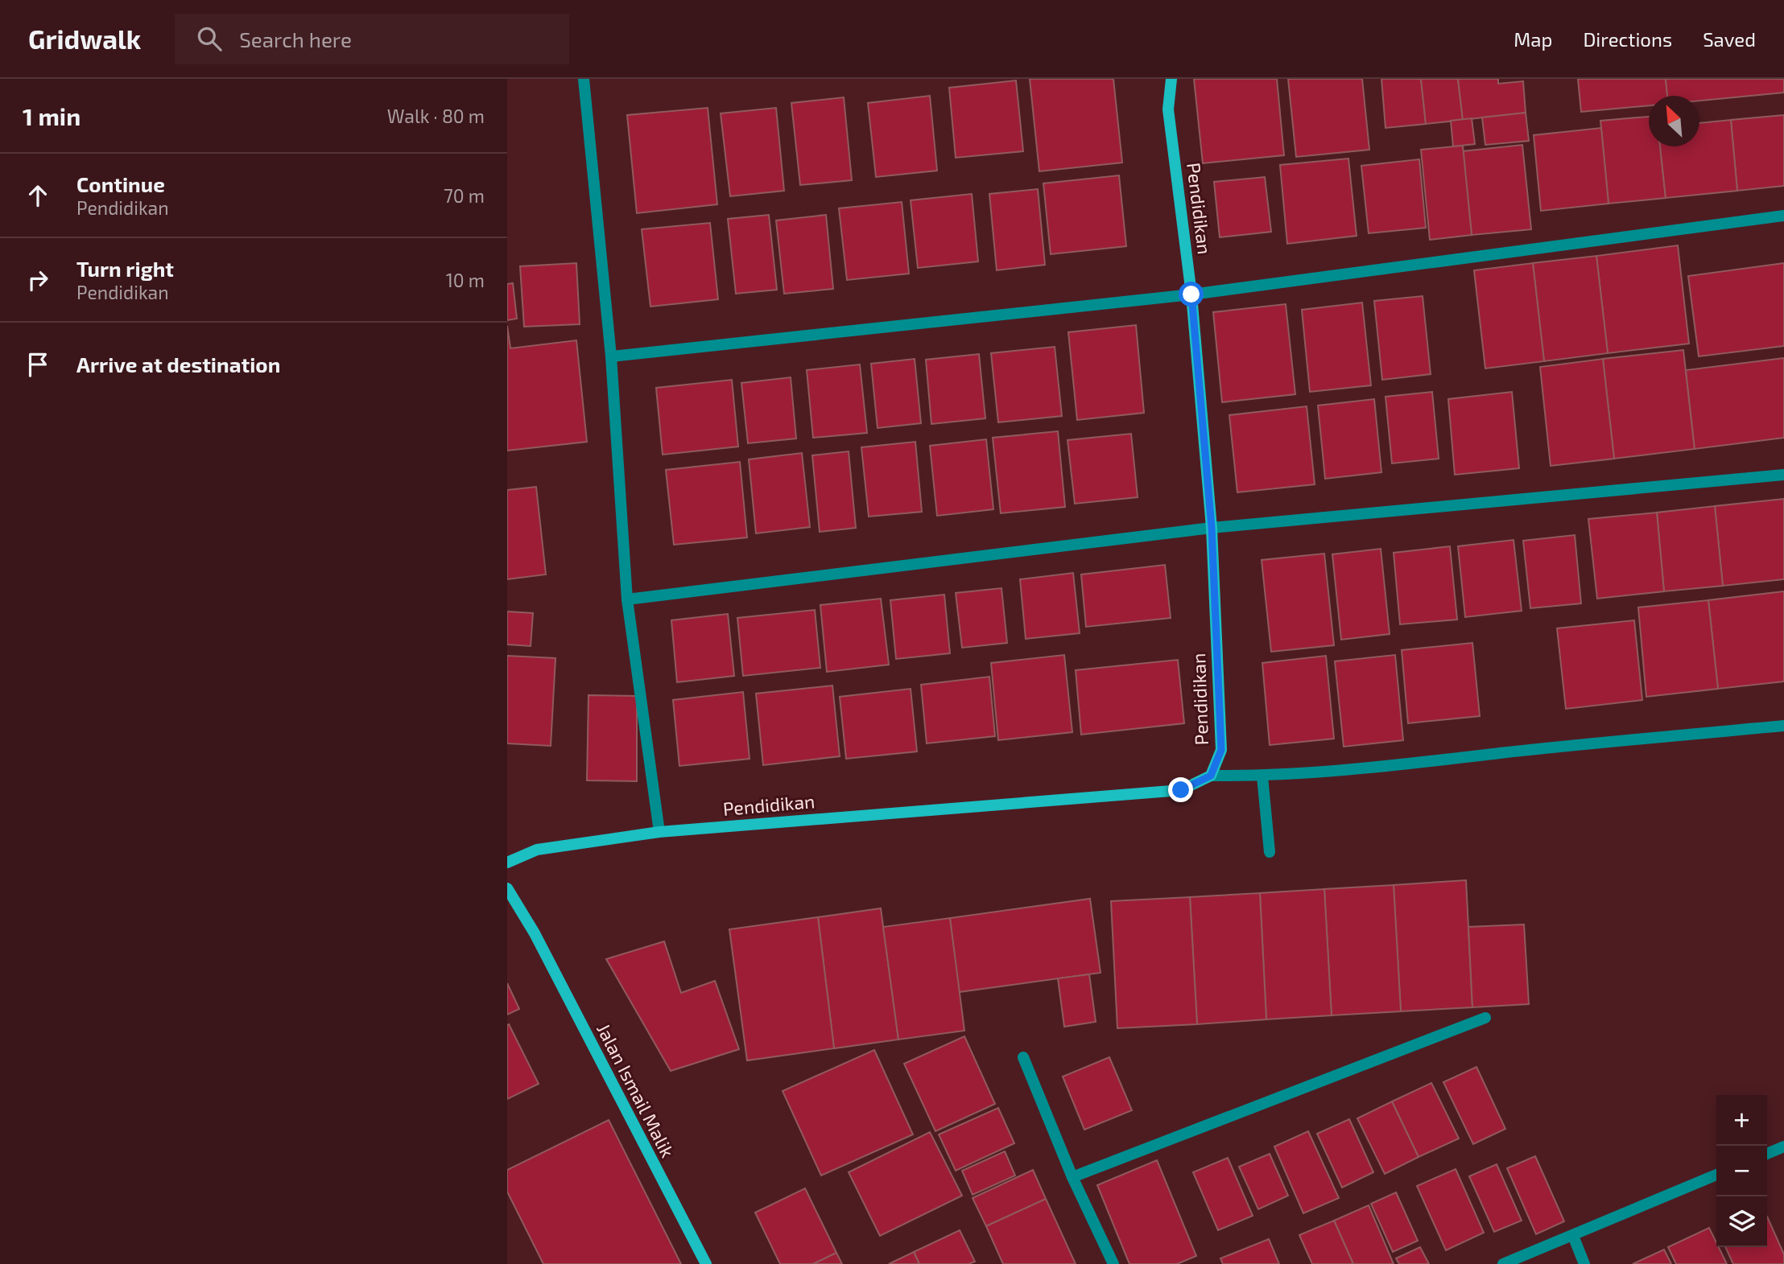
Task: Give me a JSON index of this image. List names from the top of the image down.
{
  "streets": {
    "street": ["Pendidikan", "Jalan Ismail Malik"]
  },
  "north": "top left",
  "page": {
    "header": "Gridwalk",
    "search": "Search here",
    "nav": ["Map", "Directions", "Saved"],
    "heading": ["1 min", "Walk · 80 m"],
    "list": [
      ["Continue", "Pendidikan", "70 m"],
      ["Turn right", "Pendidikan", "10 m"],
      "Arrive at destination"
    ],
    "map_buttons": ["+", "−"]
  }
}
